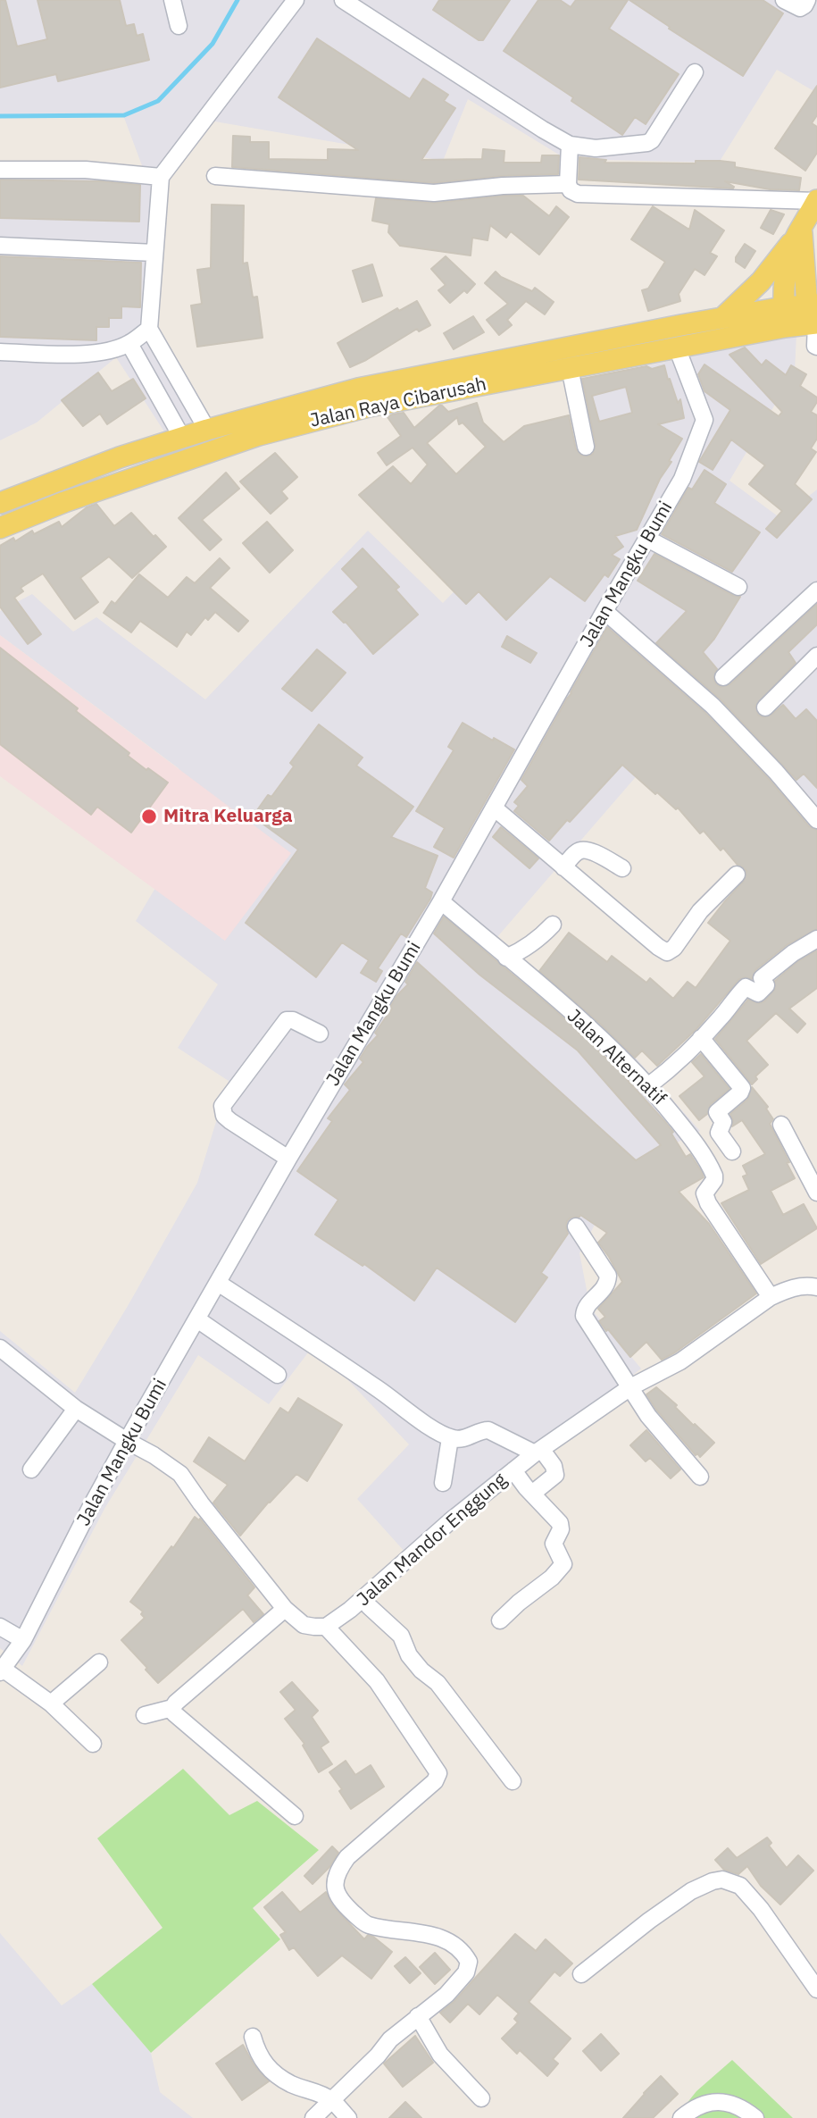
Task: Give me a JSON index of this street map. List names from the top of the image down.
{
  "streets": {
    "main road": ["Jalan Raya Cibarusah"],
    "street": ["Jalan Mangku Bumi", "Jalan Alternatif", "Jalan Mandor Enggung"]
  },
  "crossings": [
    ["Jalan Raya Cibarusah", "Jalan Mangku Bumi"],
    ["Jalan Mangku Bumi", "Jalan Alternatif"],
    ["Jalan Alternatif", "Jalan Mandor Enggung"]
  ],
  "places": ["Mitra Keluarga"]
}
